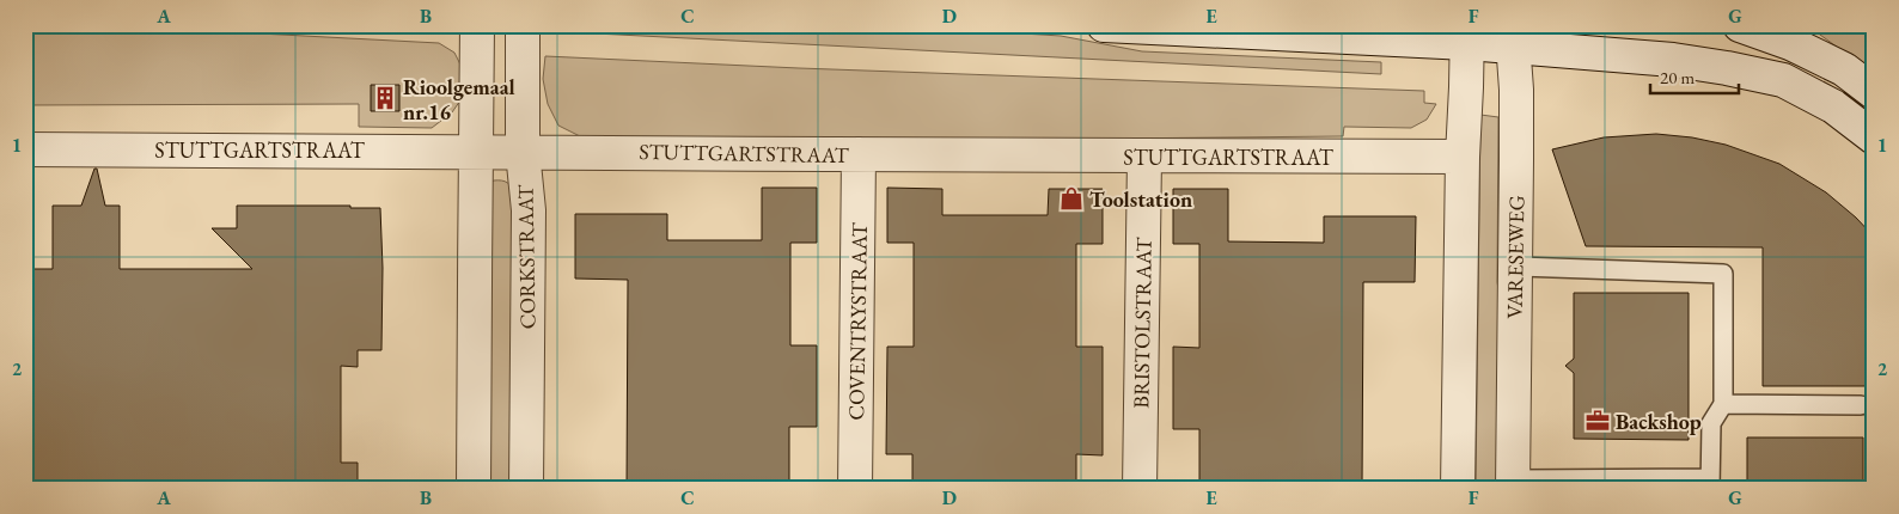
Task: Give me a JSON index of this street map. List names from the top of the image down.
{
  "streets": {
    "street": [
      "STUTTGARTSTRAAT",
      "CORKSTRAAT",
      "VARESEWEG",
      "COVENTRYSTRAAT",
      "BRISTOLSTRAAT"
    ]
  },
  "crossings": [
    ["STUTTGARTSTRAAT", "CORKSTRAAT"],
    ["STUTTGARTSTRAAT", "COVENTRYSTRAAT"],
    ["STUTTGARTSTRAAT", "BRISTOLSTRAAT"]
  ],
  "places": {
    "building": ["Rioolgemaal nr.16"],
    "shop": ["Toolstation"],
    "office": ["Backshop"]
  },
  "scale_bar": "20 m",
  "grid": {
    "columns": [
      "A",
      "B",
      "C",
      "D",
      "E",
      "F",
      "G"
    ],
    "rows": ["1", "2"]
  }
}
